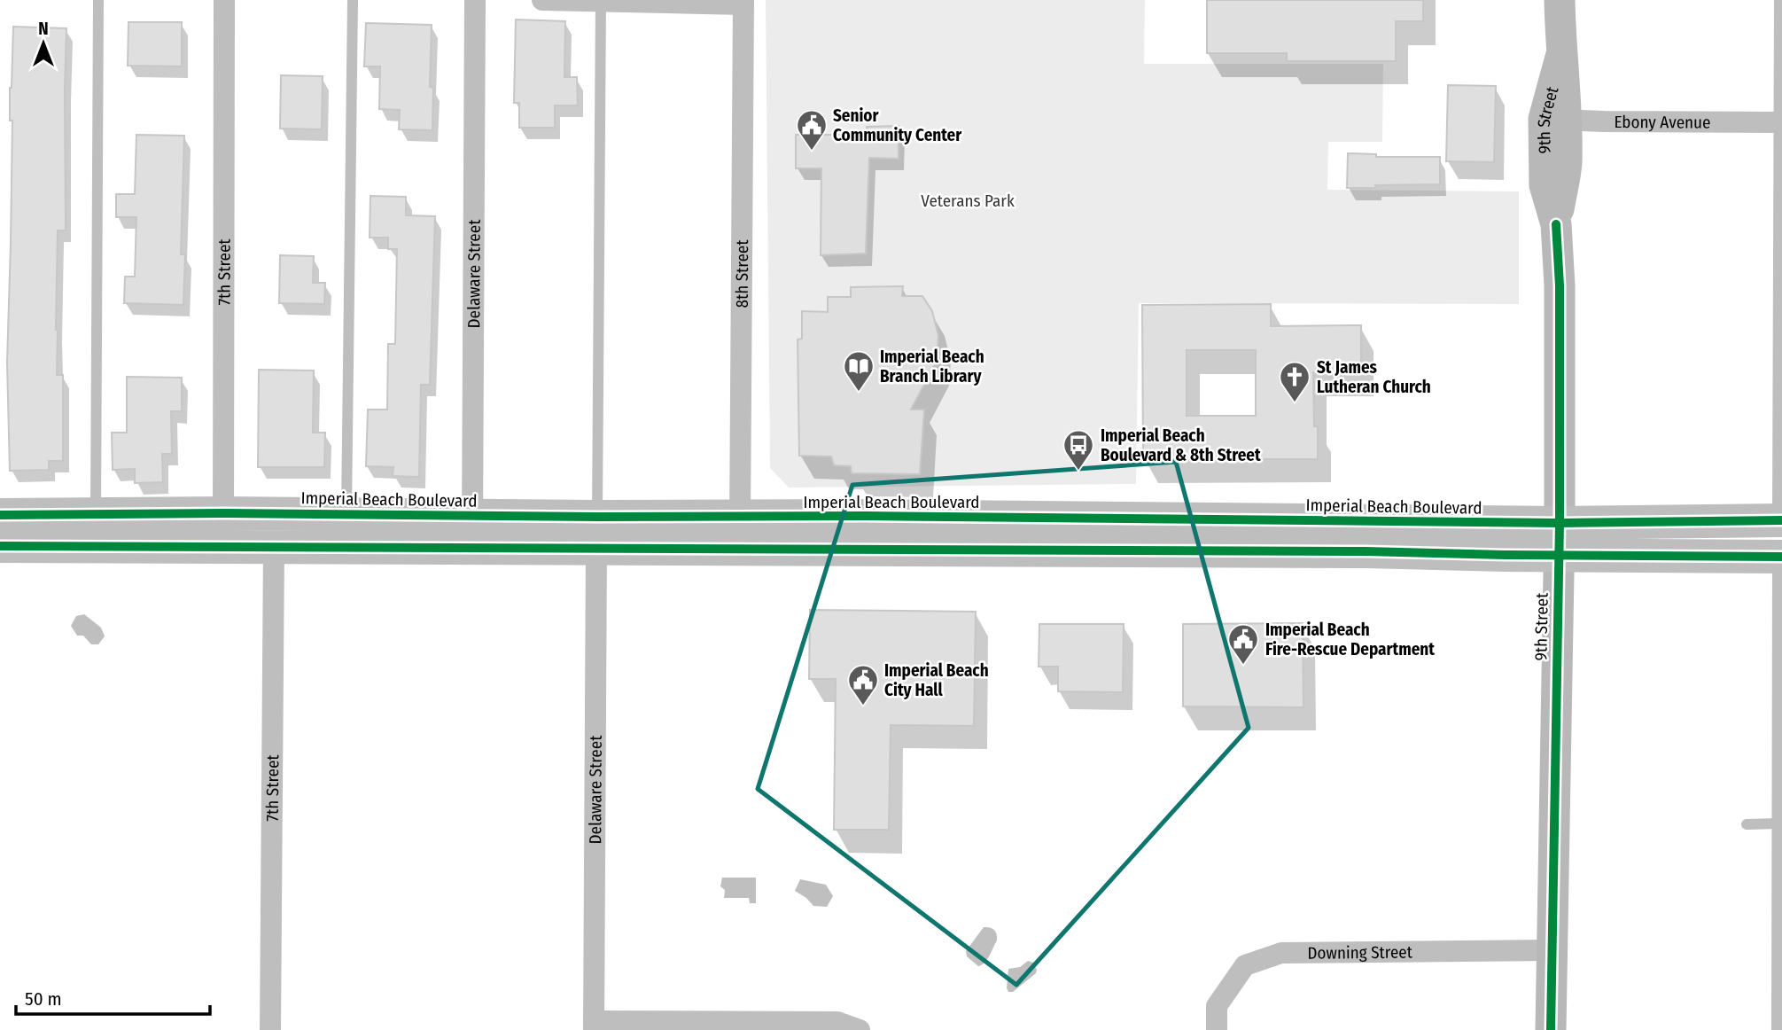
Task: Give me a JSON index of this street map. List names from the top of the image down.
{
  "streets": {
    "main road": ["9th Street", "Imperial Beach Boulevard"],
    "street": [
      "Ebony Avenue",
      "7th Street",
      "Delaware Street",
      "8th Street",
      "Downing Street"
    ]
  },
  "crossings": [
    ["9th Street", "Ebony Avenue"],
    ["9th Street", "Imperial Beach Boulevard"],
    ["9th Street", "Downing Street"],
    ["7th Street", "Imperial Beach Boulevard"],
    ["Delaware Street", "Imperial Beach Boulevard"],
    ["8th Street", "Imperial Beach Boulevard"]
  ],
  "parks": ["Veterans Park"],
  "places": {
    "public building": ["Senior Community Center", "Imperial Beach Fire-Rescue Department", "Imperial Beach City Hall"],
    "library": ["Imperial Beach Branch Library"],
    "church": ["St James Lutheran Church"],
    "bus stop": ["Imperial Beach Boulevard & 8th Street"]
  },
  "scale_bar": "50 m",
  "north": "top"
}
